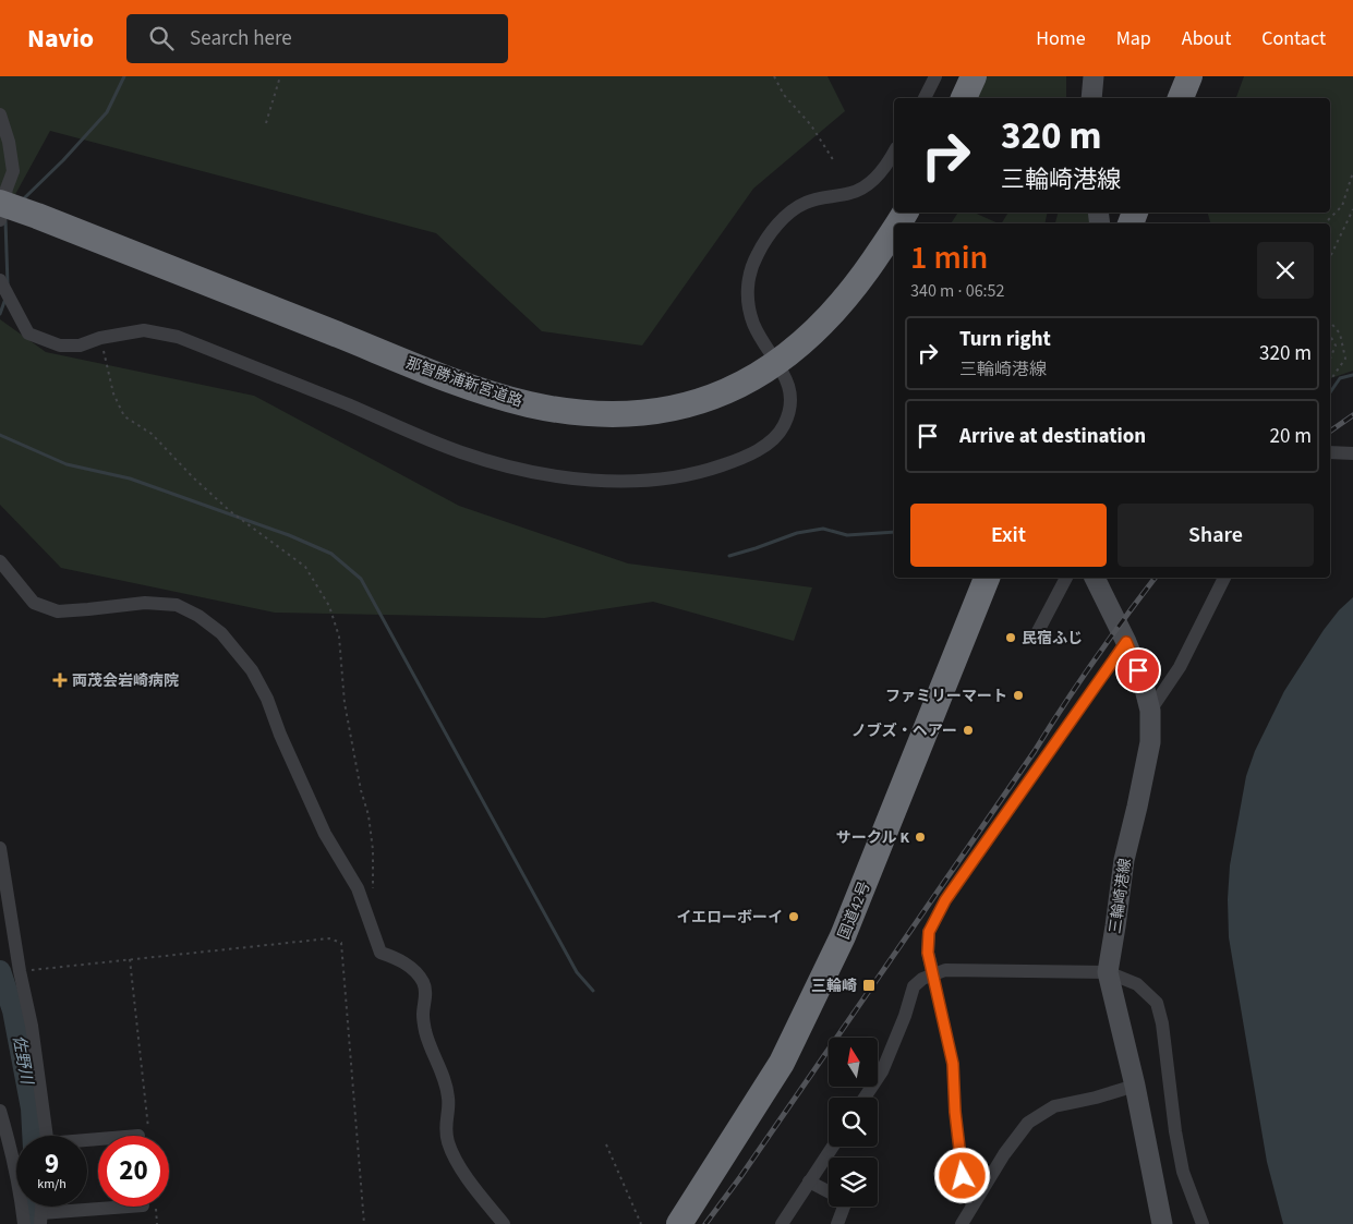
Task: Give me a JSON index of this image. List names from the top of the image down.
{
  "streets": {
    "highway": ["那智勝浦新宮道路", "国道42号"],
    "main road": ["三輪崎港線"]
  },
  "water": ["佐野川"],
  "places": {
    "other": [
      "民宿ふじ",
      "ファミリーマート",
      "ノブズ・ヘアー",
      "サークル K",
      "イエローボーイ"
    ],
    "health": ["両茂会岩崎病院"],
    "transit": ["三輪崎"]
  },
  "north": "top",
  "page": {
    "header": "Navio",
    "search": "Search here",
    "nav": [
      "Home",
      "Map",
      "About",
      "Contact"
    ],
    "turn": ["320 m", "三輪崎港線"],
    "heading": ["1 min", "340 m · 06:52"],
    "list": [
      {
        "name": "Turn right",
        "note": "三輪崎港線",
        "value": "320 m"
      },
      {
        "name": "Arrive at destination",
        "value": "20 m"
      }
    ],
    "buttons": ["Exit", "Share"],
    "speed": "9 km/h",
    "limit": "20"
  }
}
